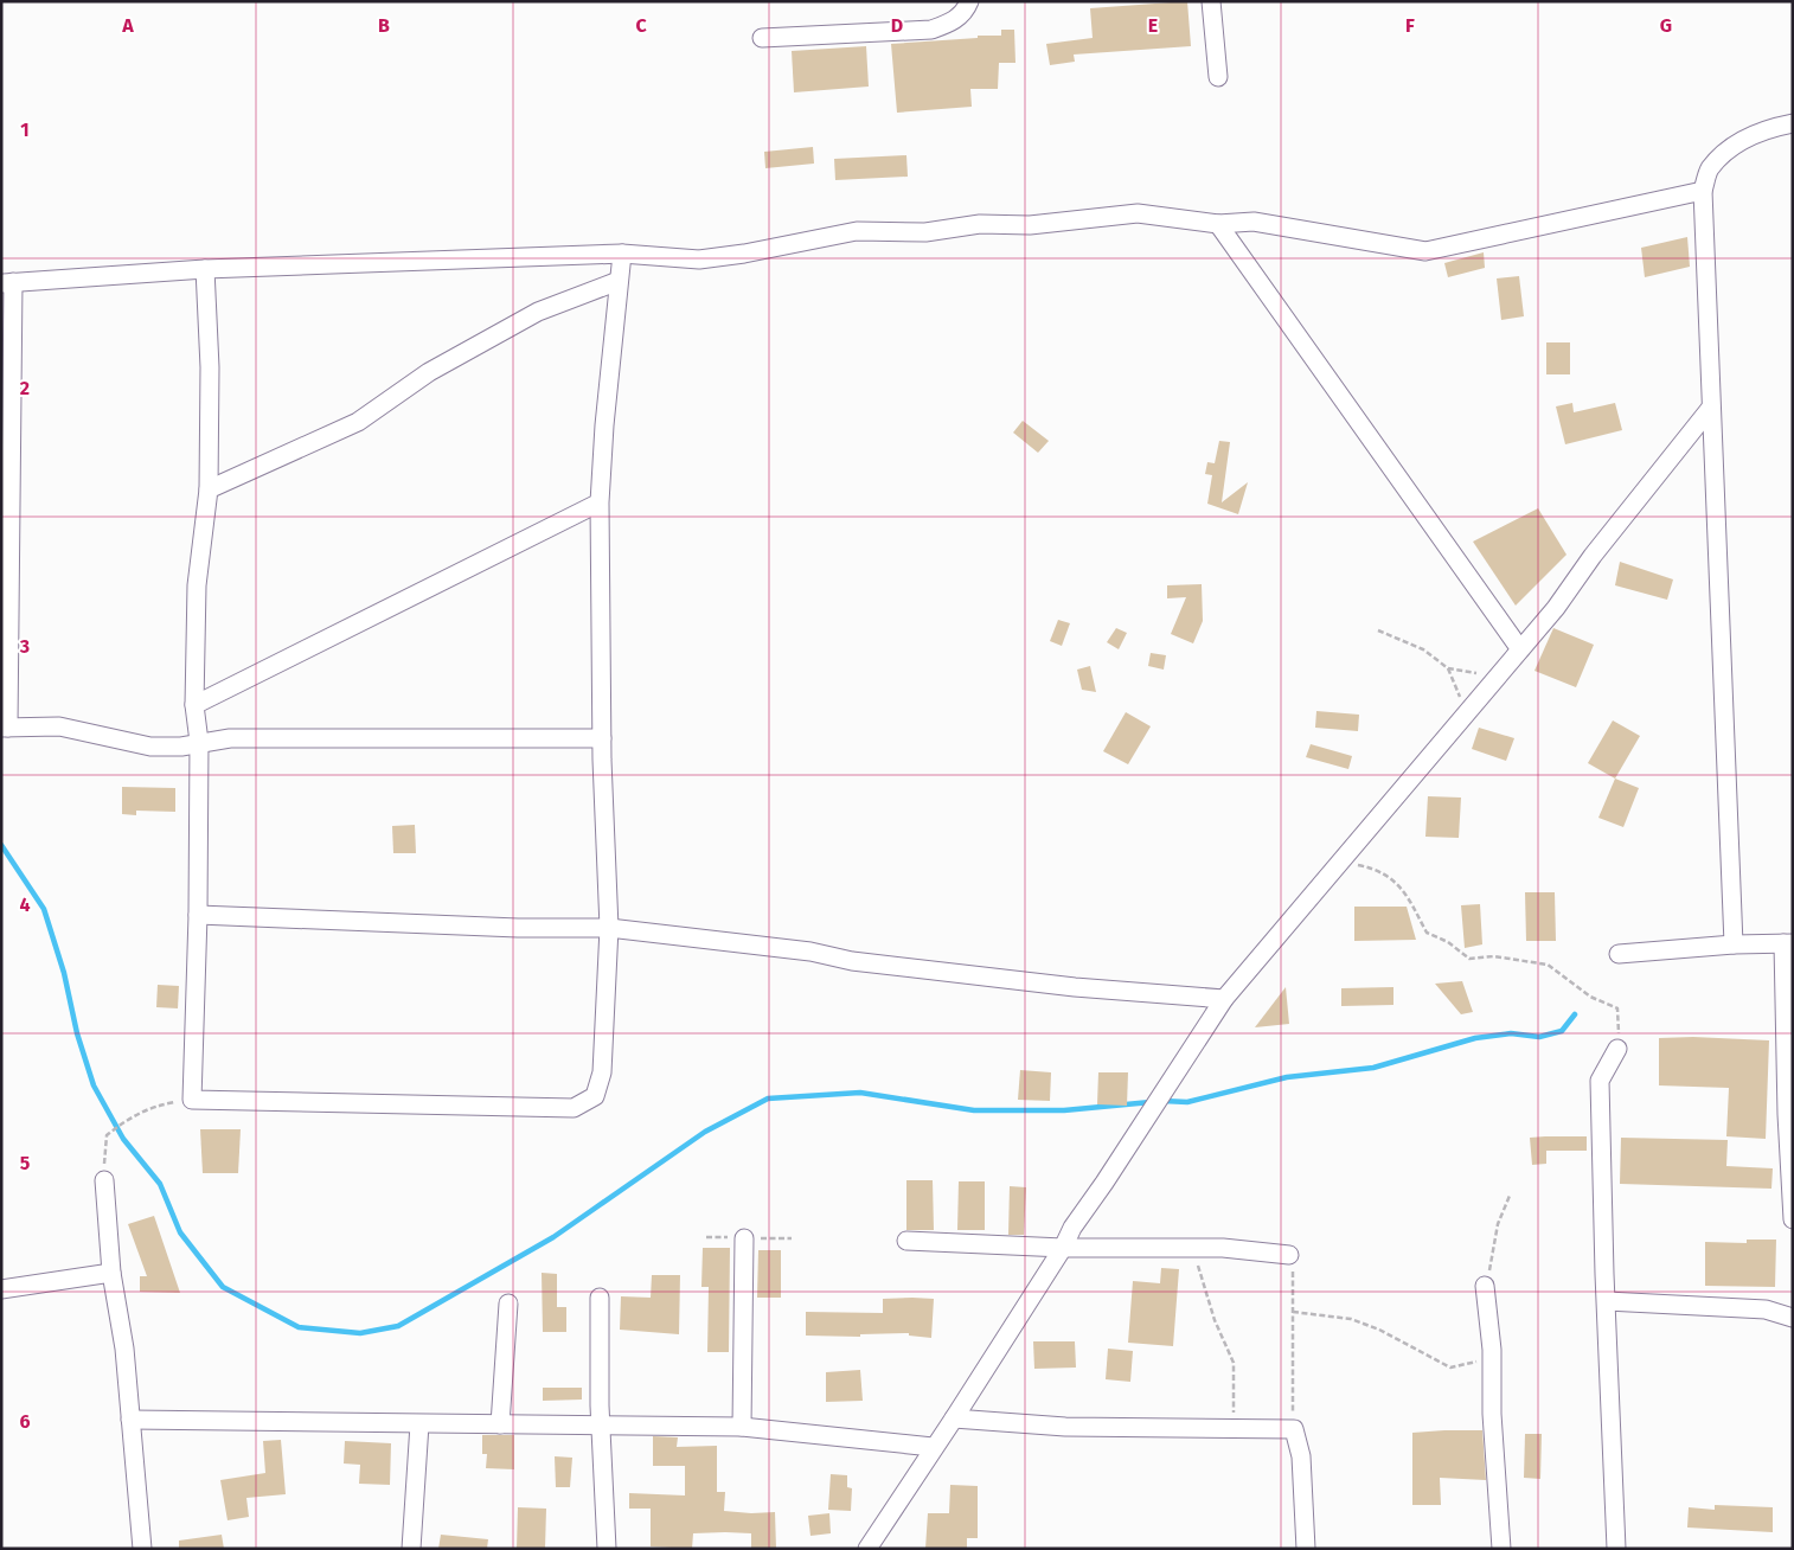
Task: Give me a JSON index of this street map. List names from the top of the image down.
{
  "grid": {
    "columns": [
      "A",
      "B",
      "C",
      "D",
      "E",
      "F",
      "G"
    ],
    "rows": [
      "1",
      "2",
      "3",
      "4",
      "5",
      "6"
    ]
  }
}
